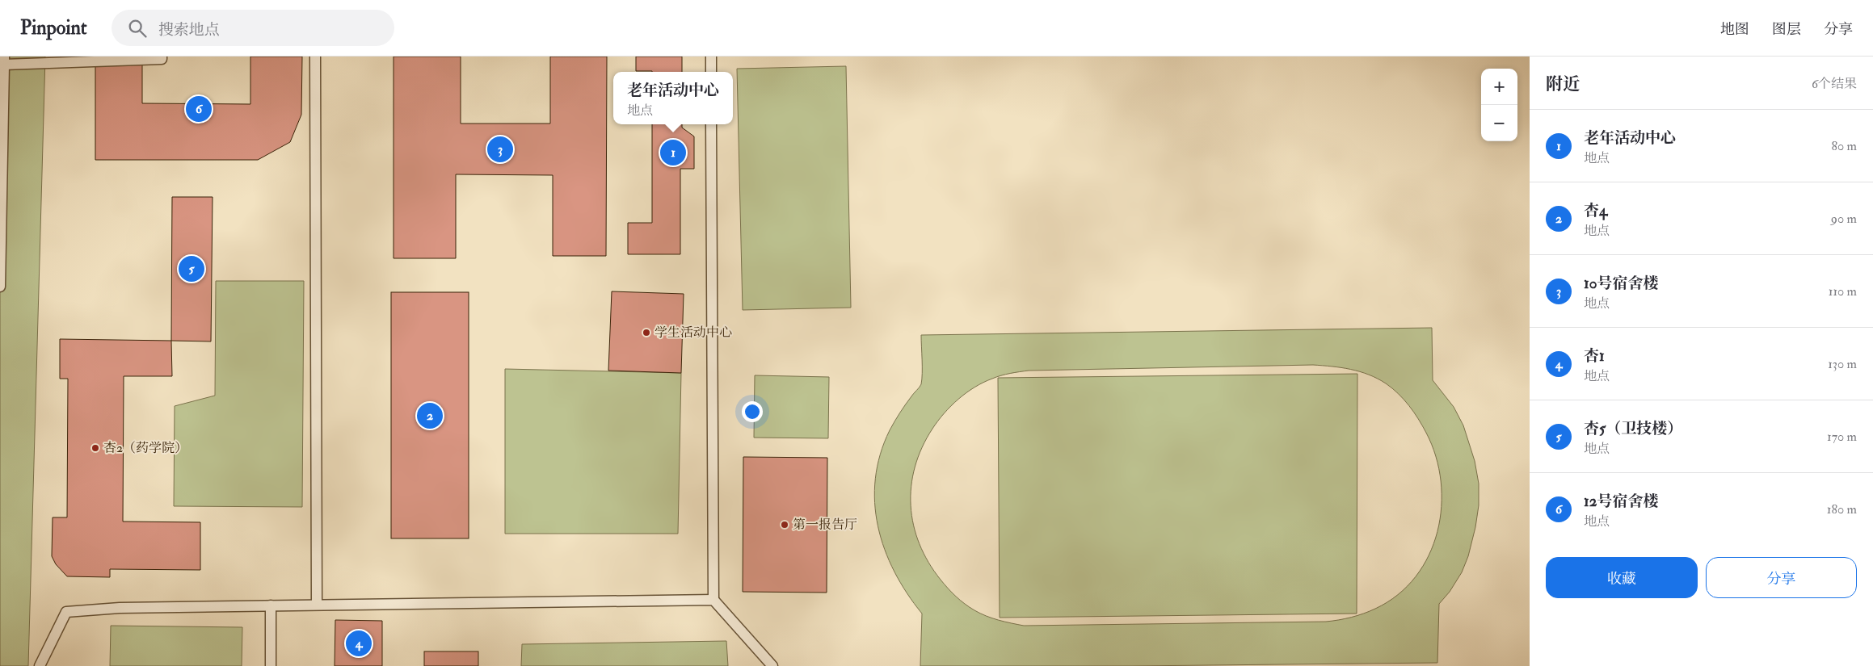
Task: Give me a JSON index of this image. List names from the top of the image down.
{
  "places": ["学生活动中心", "杏2（药学院）", "第一报告厅"],
  "page": {
    "header": "Pinpoint",
    "search": "搜索地点",
    "nav": ["地图", "图层", "分享"],
    "heading": ["附近", "6个结果"],
    "map_buttons": ["+", "−"],
    "popup": ["老年活动中心", "地点"],
    "pins": [
      "6",
      "3",
      "1",
      "5",
      "2",
      "4"
    ],
    "list": [
      {
        "mark": "1",
        "name": "老年活动中心",
        "note": "地点",
        "value": "80 m"
      },
      {
        "mark": "2",
        "name": "杏4",
        "note": "地点",
        "value": "90 m"
      },
      {
        "mark": "3",
        "name": "10号宿舍楼",
        "note": "地点",
        "value": "110 m"
      },
      {
        "mark": "4",
        "name": "杏1",
        "note": "地点",
        "value": "130 m"
      },
      {
        "mark": "5",
        "name": "杏5（卫技楼）",
        "note": "地点",
        "value": "170 m"
      },
      {
        "mark": "6",
        "name": "12号宿舍楼",
        "note": "地点",
        "value": "180 m"
      }
    ],
    "buttons": ["收藏", "分享"]
  }
}
